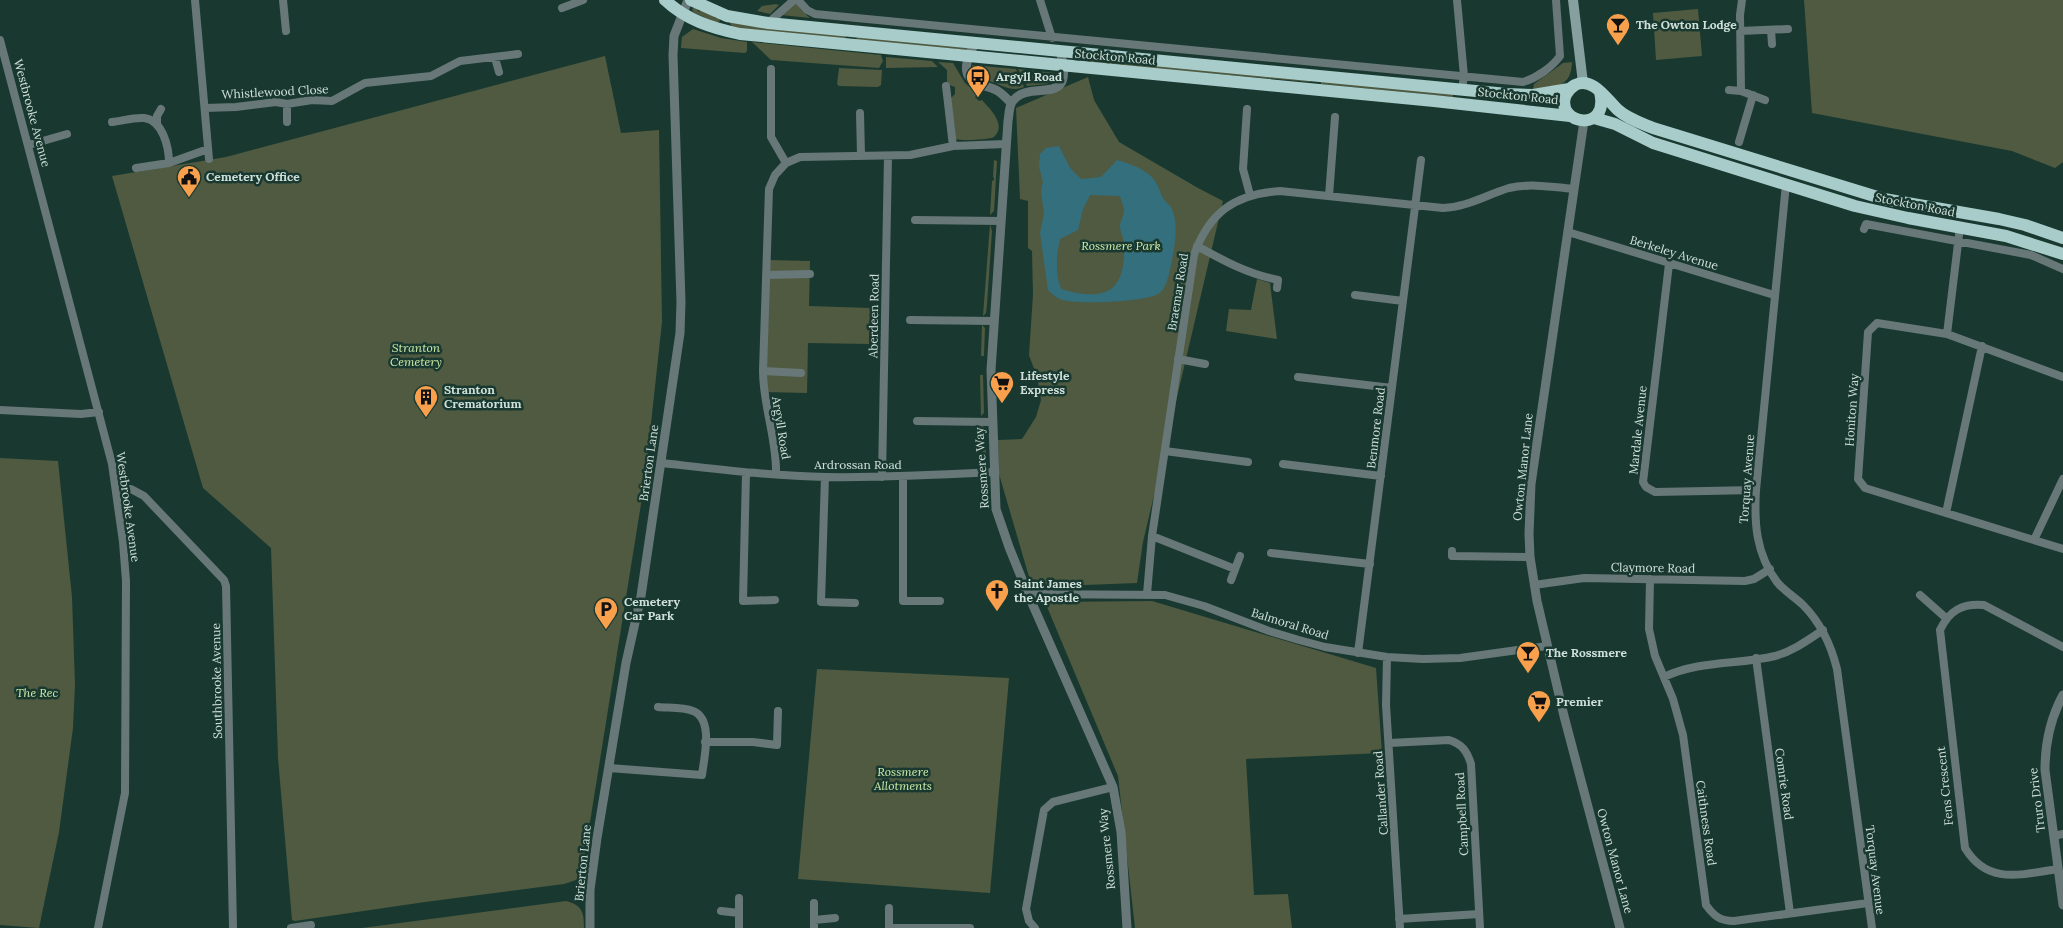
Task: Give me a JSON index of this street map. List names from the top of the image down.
{
  "streets": {
    "highway": ["Stockton Road"],
    "street": [
      "Whistlewood Close",
      "Westbrooke Avenue",
      "Berkeley Avenue",
      "Braemar Road",
      "Aberdeen Road",
      "Honiton Way",
      "Argyll Road",
      "Benmore Road",
      "Mardale Avenue",
      "Brierton Lane",
      "Ardrossan Road",
      "Owton Manor Lane",
      "Rossmere Way",
      "Torquay Avenue",
      "Claymore Road",
      "Balmoral Road",
      "Southbrooke Avenue",
      "Comrie Road",
      "Fens Crescent",
      "Callander Road",
      "Truro Drive",
      "Campbell Road",
      "Caithness Road"
    ]
  },
  "crossings": [
    ["Stockton Road", "Brierton Lane"],
    ["Stockton Road", "Owton Manor Lane"],
    ["Stockton Road", "Torquay Avenue"],
    ["Westbrooke Avenue", "Southbrooke Avenue"],
    ["Berkeley Avenue", "Mardale Avenue"],
    ["Berkeley Avenue", "Owton Manor Lane"],
    ["Berkeley Avenue", "Torquay Avenue"],
    ["Braemar Road", "Benmore Road"],
    ["Braemar Road", "Owton Manor Lane"],
    ["Braemar Road", "Balmoral Road"],
    ["Aberdeen Road", "Ardrossan Road"],
    ["Argyll Road", "Ardrossan Road"],
    ["Benmore Road", "Balmoral Road"],
    ["Mardale Avenue", "Torquay Avenue"],
    ["Brierton Lane", "Ardrossan Road"],
    ["Ardrossan Road", "Rossmere Way"],
    ["Owton Manor Lane", "Claymore Road"],
    ["Owton Manor Lane", "Balmoral Road"],
    ["Rossmere Way", "Balmoral Road"],
    ["Torquay Avenue", "Claymore Road"],
    ["Torquay Avenue", "Caithness Road"],
    ["Claymore Road", "Caithness Road"],
    ["Balmoral Road", "Callander Road"],
    ["Comrie Road", "Caithness Road"],
    ["Fens Crescent", "Truro Drive"],
    ["Callander Road", "Campbell Road"]
  ],
  "parks": [
    "Rossmere Park",
    "Stranton Cemetery",
    "The Rec",
    "Rossmere Allotments"
  ],
  "places": {
    "bar": ["The Owton Lodge", "The Rossmere"],
    "bus stop": ["Argyll Road"],
    "public building": ["Cemetery Office"],
    "supermarket": ["Lifestyle Express", "Premier"],
    "building": ["Stranton Crematorium"],
    "church": ["Saint James the Apostle"],
    "parking": ["Cemetery Car Park"]
  }
}
